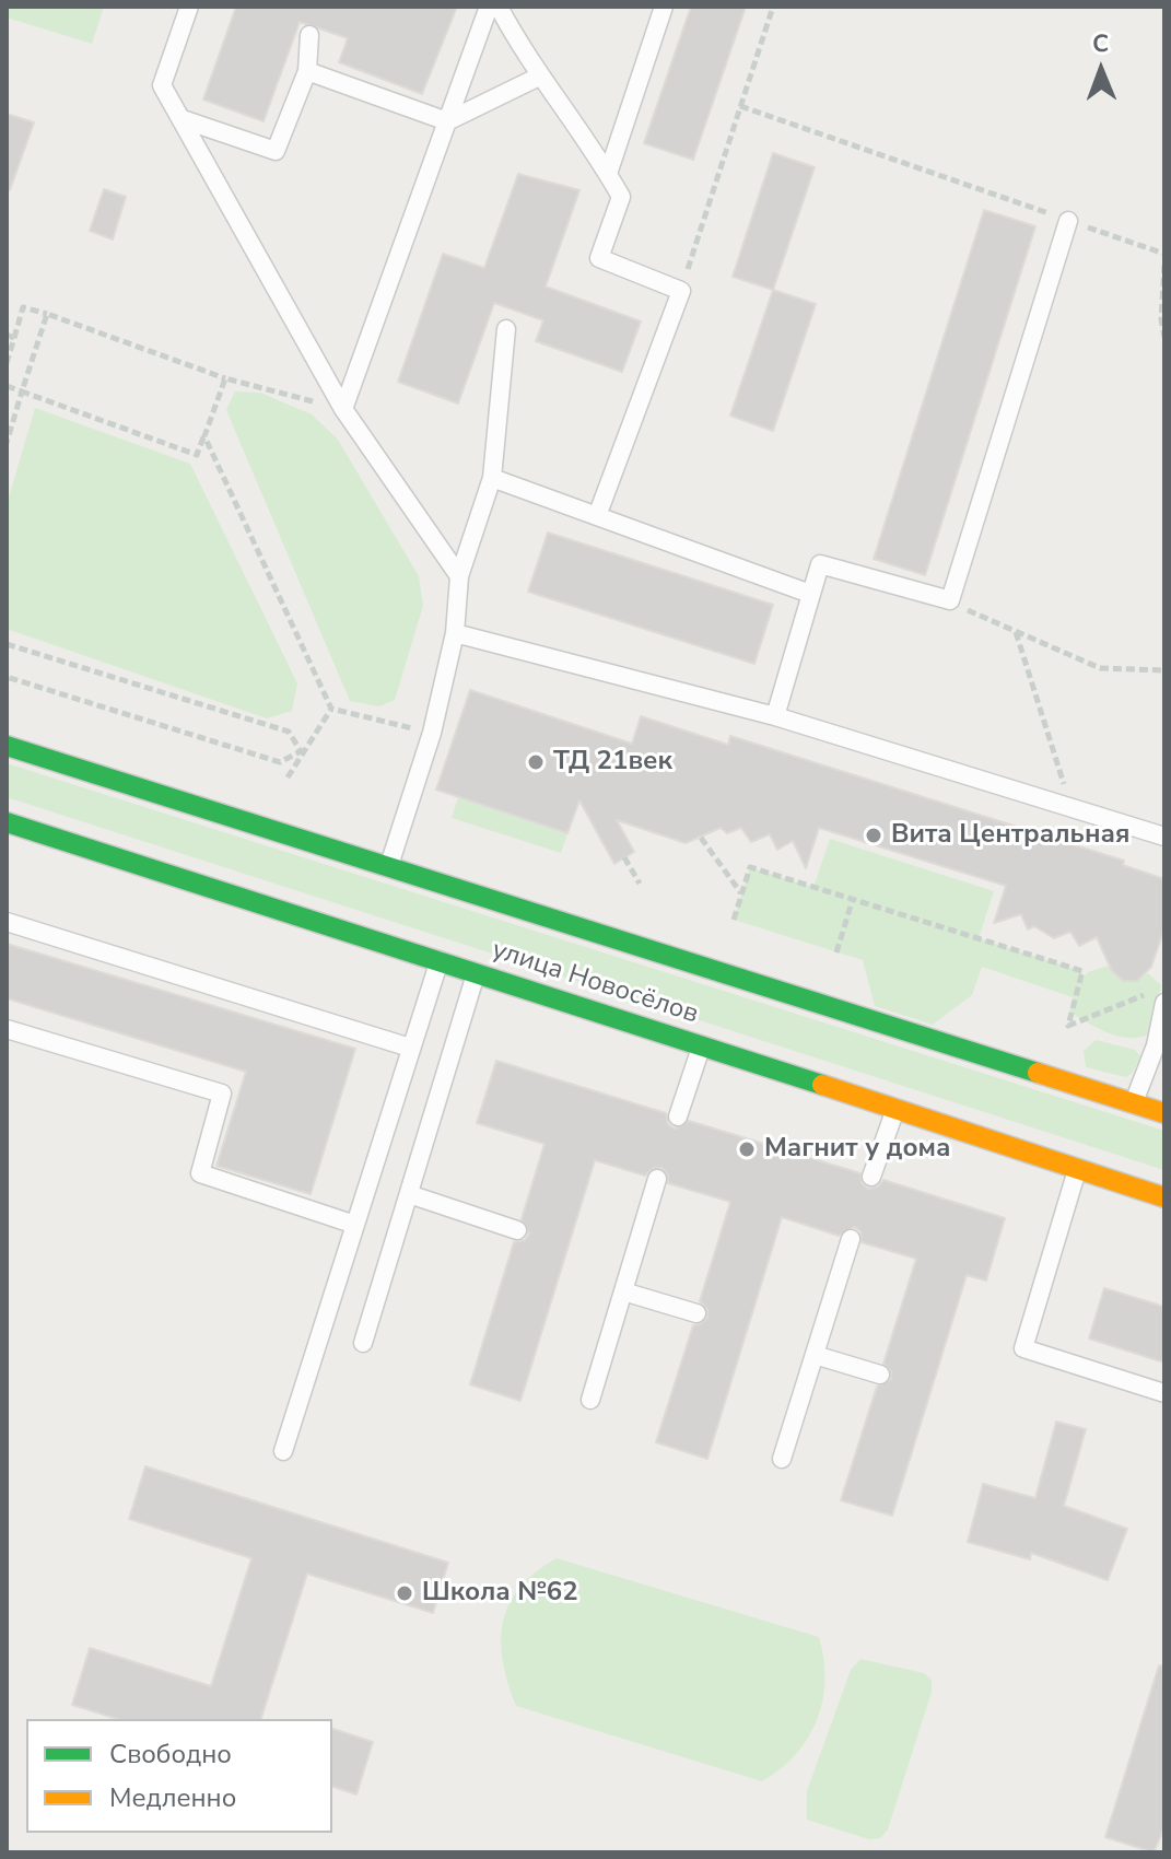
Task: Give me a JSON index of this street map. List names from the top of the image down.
{
  "streets": {
    "main road": ["улица Новосёлов"]
  },
  "places": [
    "ТД 21век",
    "Вита Центральная",
    "Магнит у дома",
    "Школа №62"
  ],
  "legend": ["Свободно", "Медленно"],
  "north": "top"
}
